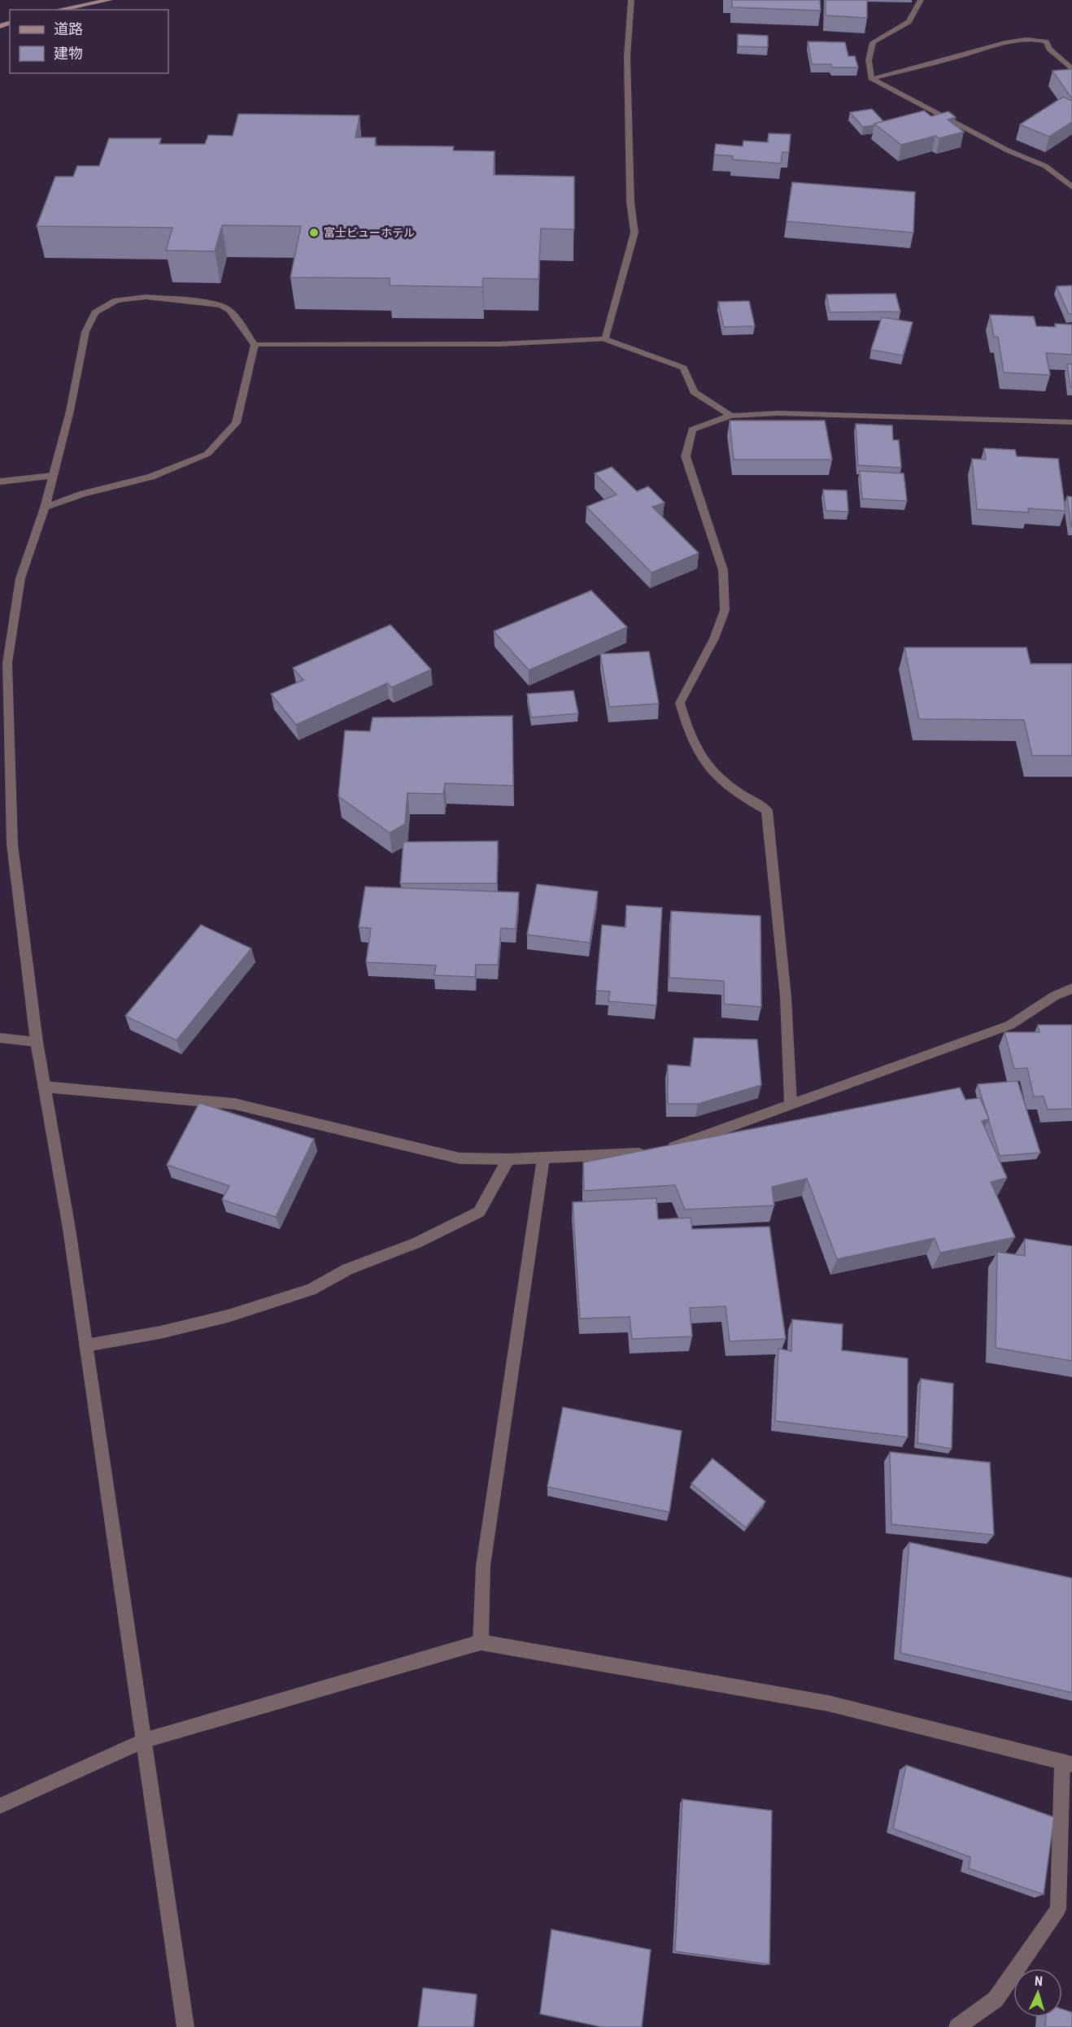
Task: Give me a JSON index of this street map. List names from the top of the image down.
{
  "places": ["富士ビューホテル"],
  "legend": ["道路", "建物"],
  "north": "top"
}
